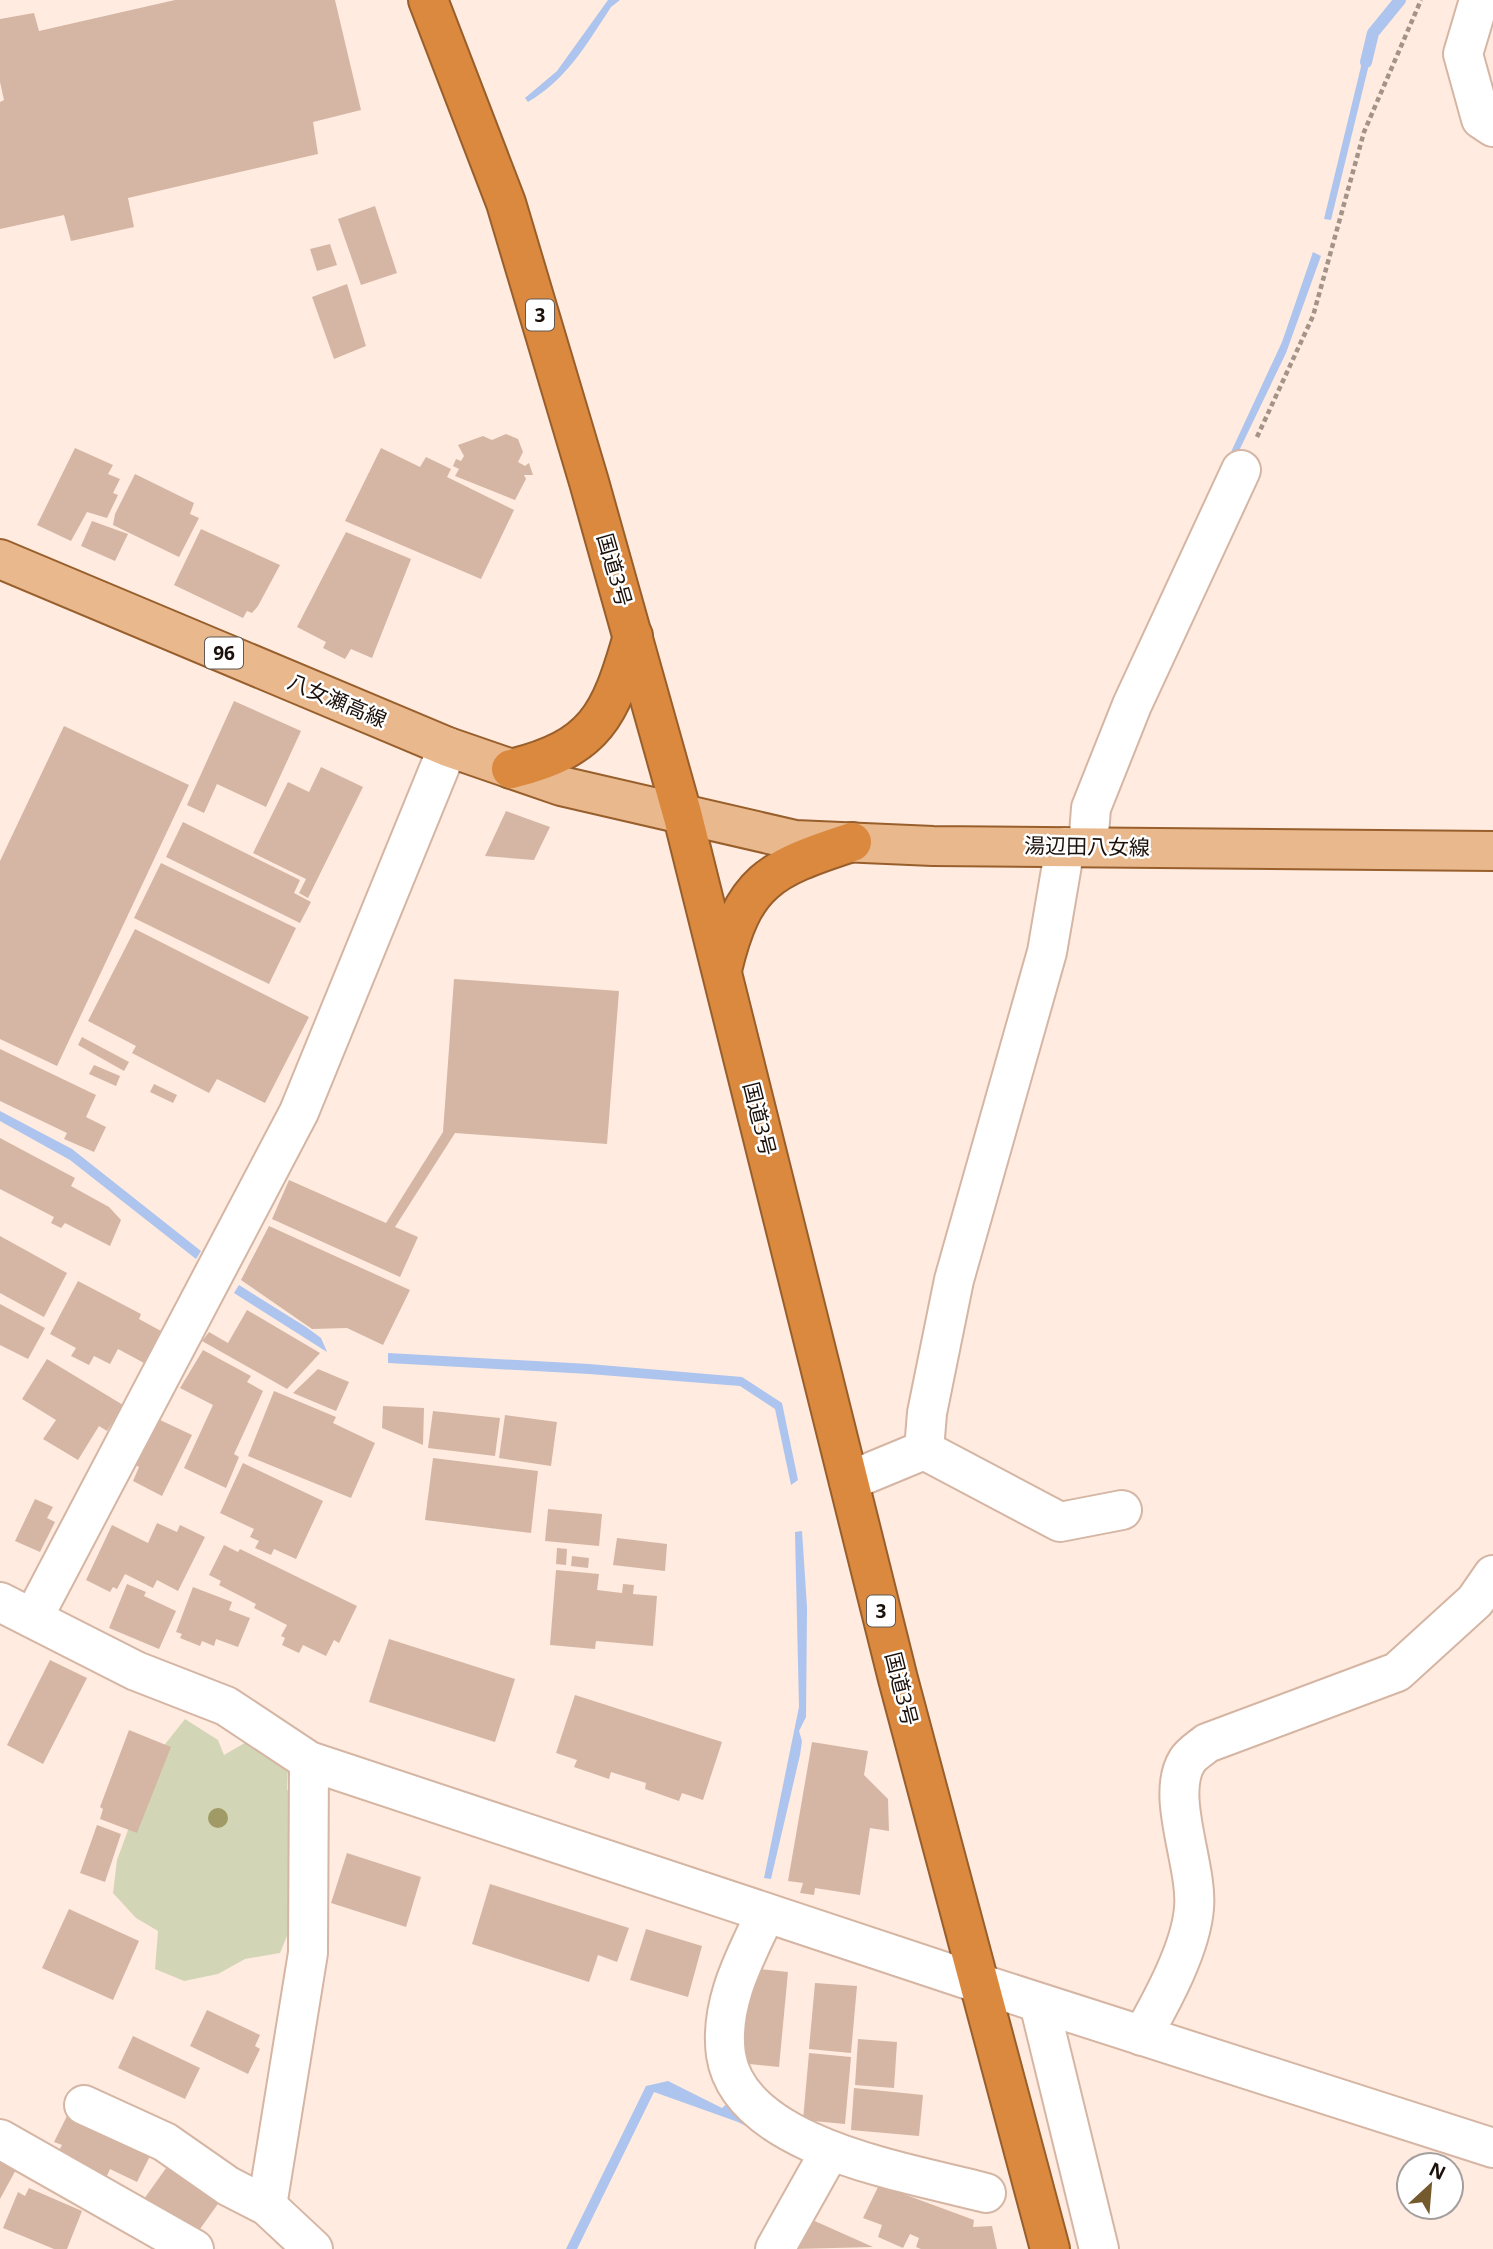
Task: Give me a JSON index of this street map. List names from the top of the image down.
{
  "streets": {
    "highway": ["3", "国道3号"],
    "main road": ["96", "八女瀬高線", "湯辺田八女線"]
  },
  "crossings": [
    ["国道3号", "八女瀬高線"],
    ["国道3号", "湯辺田八女線"],
    ["八女瀬高線", "湯辺田八女線"]
  ],
  "north": "top right"
}
